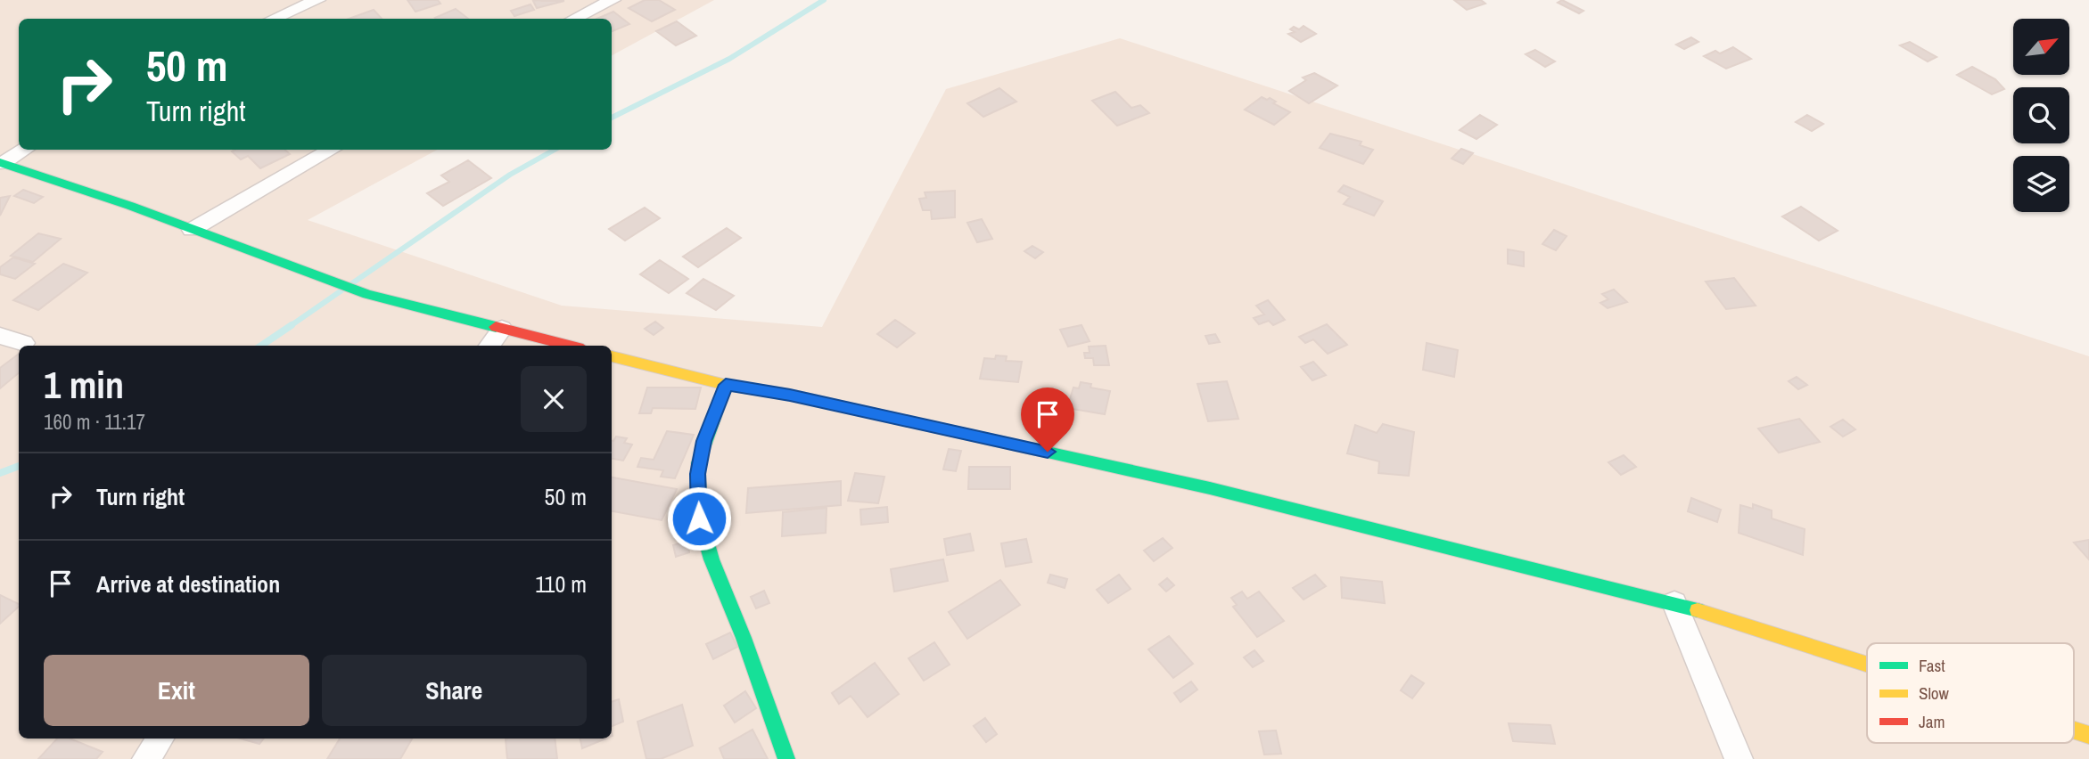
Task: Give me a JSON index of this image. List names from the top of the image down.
{
  "legend": ["Fast", "Slow", "Jam"],
  "north": "top right",
  "page": {
    "turn": ["50 m", "Turn right"],
    "heading": ["1 min", "160 m · 11:17"],
    "list": [
      {
        "name": "Turn right",
        "value": "50 m"
      },
      {
        "name": "Arrive at destination",
        "value": "110 m"
      }
    ],
    "buttons": ["Exit", "Share"]
  }
}
